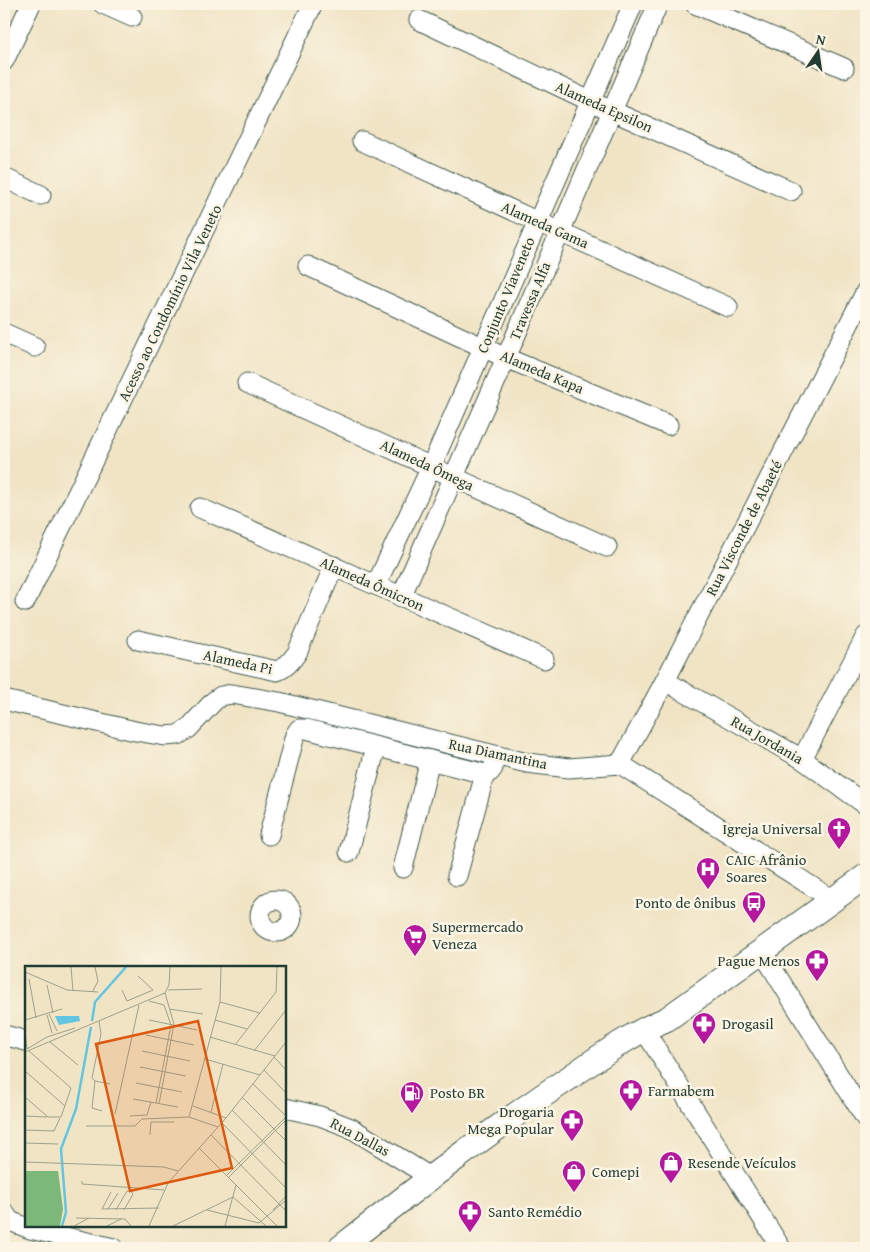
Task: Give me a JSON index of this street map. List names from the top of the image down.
{
  "streets": {
    "street": [
      "Alameda Epsilon",
      "Alameda Gama",
      "Conjunto Viaveneto",
      "Travessa Alfa",
      "Acesso ao Condomínio Vila Veneto",
      "Alameda Kapa",
      "Alameda Ômega",
      "Rua Visconde de Abaeté",
      "Alameda Ômicron",
      "Alameda Pi",
      "Rua Jordania",
      "Rua Diamantina",
      "Rua Dallas"
    ]
  },
  "crossings": [
    ["Alameda Epsilon", "Conjunto Viaveneto"],
    ["Alameda Epsilon", "Travessa Alfa"],
    ["Alameda Gama", "Conjunto Viaveneto"],
    ["Alameda Gama", "Travessa Alfa"],
    ["Conjunto Viaveneto", "Alameda Kapa"],
    ["Conjunto Viaveneto", "Alameda Ômega"],
    ["Conjunto Viaveneto", "Alameda Ômicron"],
    ["Travessa Alfa", "Alameda Kapa"],
    ["Travessa Alfa", "Alameda Ômega"],
    ["Travessa Alfa", "Alameda Ômicron"],
    ["Rua Visconde de Abaeté", "Rua Jordania"],
    ["Rua Visconde de Abaeté", "Rua Diamantina"],
    ["Alameda Ômicron", "Alameda Pi"]
  ],
  "places": {
    "church": ["Igreja Universal"],
    "hospital": ["CAIC Afrânio Soares"],
    "bus stop": ["Ponto de ônibus"],
    "supermarket": ["Supermercado Veneza"],
    "pharmacy": [
      "Pague Menos",
      "Drogasil",
      "Farmabem",
      "Drogaria Mega Popular",
      "Santo Remédio"
    ],
    "fuel station": ["Posto BR"],
    "shop": ["Resende Veículos", "Comepi"]
  },
  "north": "top"
}
